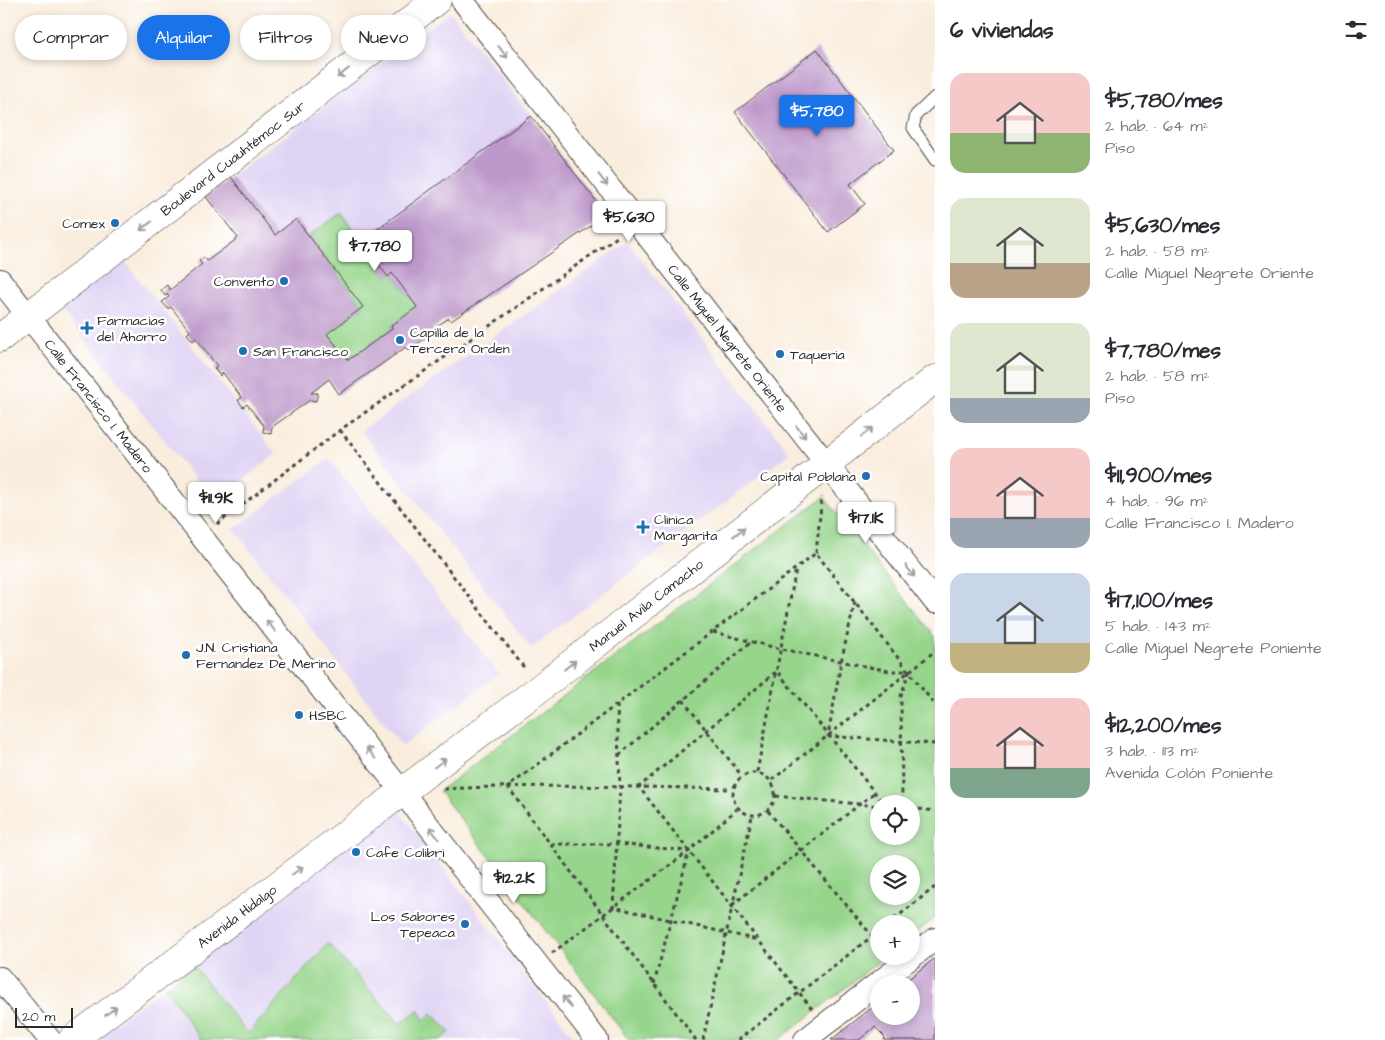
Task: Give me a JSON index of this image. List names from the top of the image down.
{
  "streets": {
    "main road": ["Boulevard Cuauhtémoc Sur", "Manuel Avila Camacho", "Avenida Hidalgo"],
    "street": ["Calle Miguel Negrete Oriente", "Calle Francisco I. Madero"]
  },
  "crossings": [
    ["Boulevard Cuauhtémoc Sur", "Calle Francisco I. Madero"],
    ["Calle Miguel Negrete Oriente", "Manuel Avila Camacho"],
    ["Calle Francisco I. Madero", "Manuel Avila Camacho"],
    ["Calle Francisco I. Madero", "Avenida Hidalgo"],
    ["Manuel Avila Camacho", "Avenida Hidalgo"]
  ],
  "one_way": [
    "Boulevard Cuauhtémoc Sur",
    "Calle Miguel Negrete Oriente",
    "Calle Francisco I. Madero",
    "Manuel Avila Camacho",
    "Avenida Hidalgo"
  ],
  "places": {
    "other": [
      "Comex",
      "Convento",
      "Capilla de la Tercera Orden",
      "San Francisco",
      "Taqueria",
      "Capital Poblana",
      "J.N. Cristiana Fernandez De Merino",
      "HSBC",
      "Cafe Colibri",
      "Los Sabores Tepeaca"
    ],
    "health": ["Farmacias del Ahorro", "Clinica Margarita"]
  },
  "scale_bar": "20 m",
  "page": {
    "heading": "6 viviendas",
    "chip": [
      "Comprar",
      "Alquilar",
      "Filtros",
      "Nuevo"
    ],
    "list": [
      {
        "name": "$5,780/mes",
        "note": "2 hab. · 64 m² · Piso"
      },
      {
        "name": "$5,630/mes",
        "note": "2 hab. · 58 m² · Calle Miguel Negrete Oriente"
      },
      {
        "name": "$7,780/mes",
        "note": "2 hab. · 58 m² · Piso"
      },
      {
        "name": "$11,900/mes",
        "note": "4 hab. · 96 m² · Calle Francisco I. Madero"
      },
      {
        "name": "$17,100/mes",
        "note": "5 hab. · 143 m² · Calle Miguel Negrete Poniente"
      },
      {
        "name": "$12,200/mes",
        "note": "3 hab. · 113 m² · Avenida Colón Poniente"
      }
    ],
    "price": [
      "$5,780",
      "$5,630",
      "$7,780",
      "$11.9K",
      "$17.1K",
      "$12.2K"
    ],
    "map_buttons": ["+", "−"],
    "scale": "20 m"
  }
}
